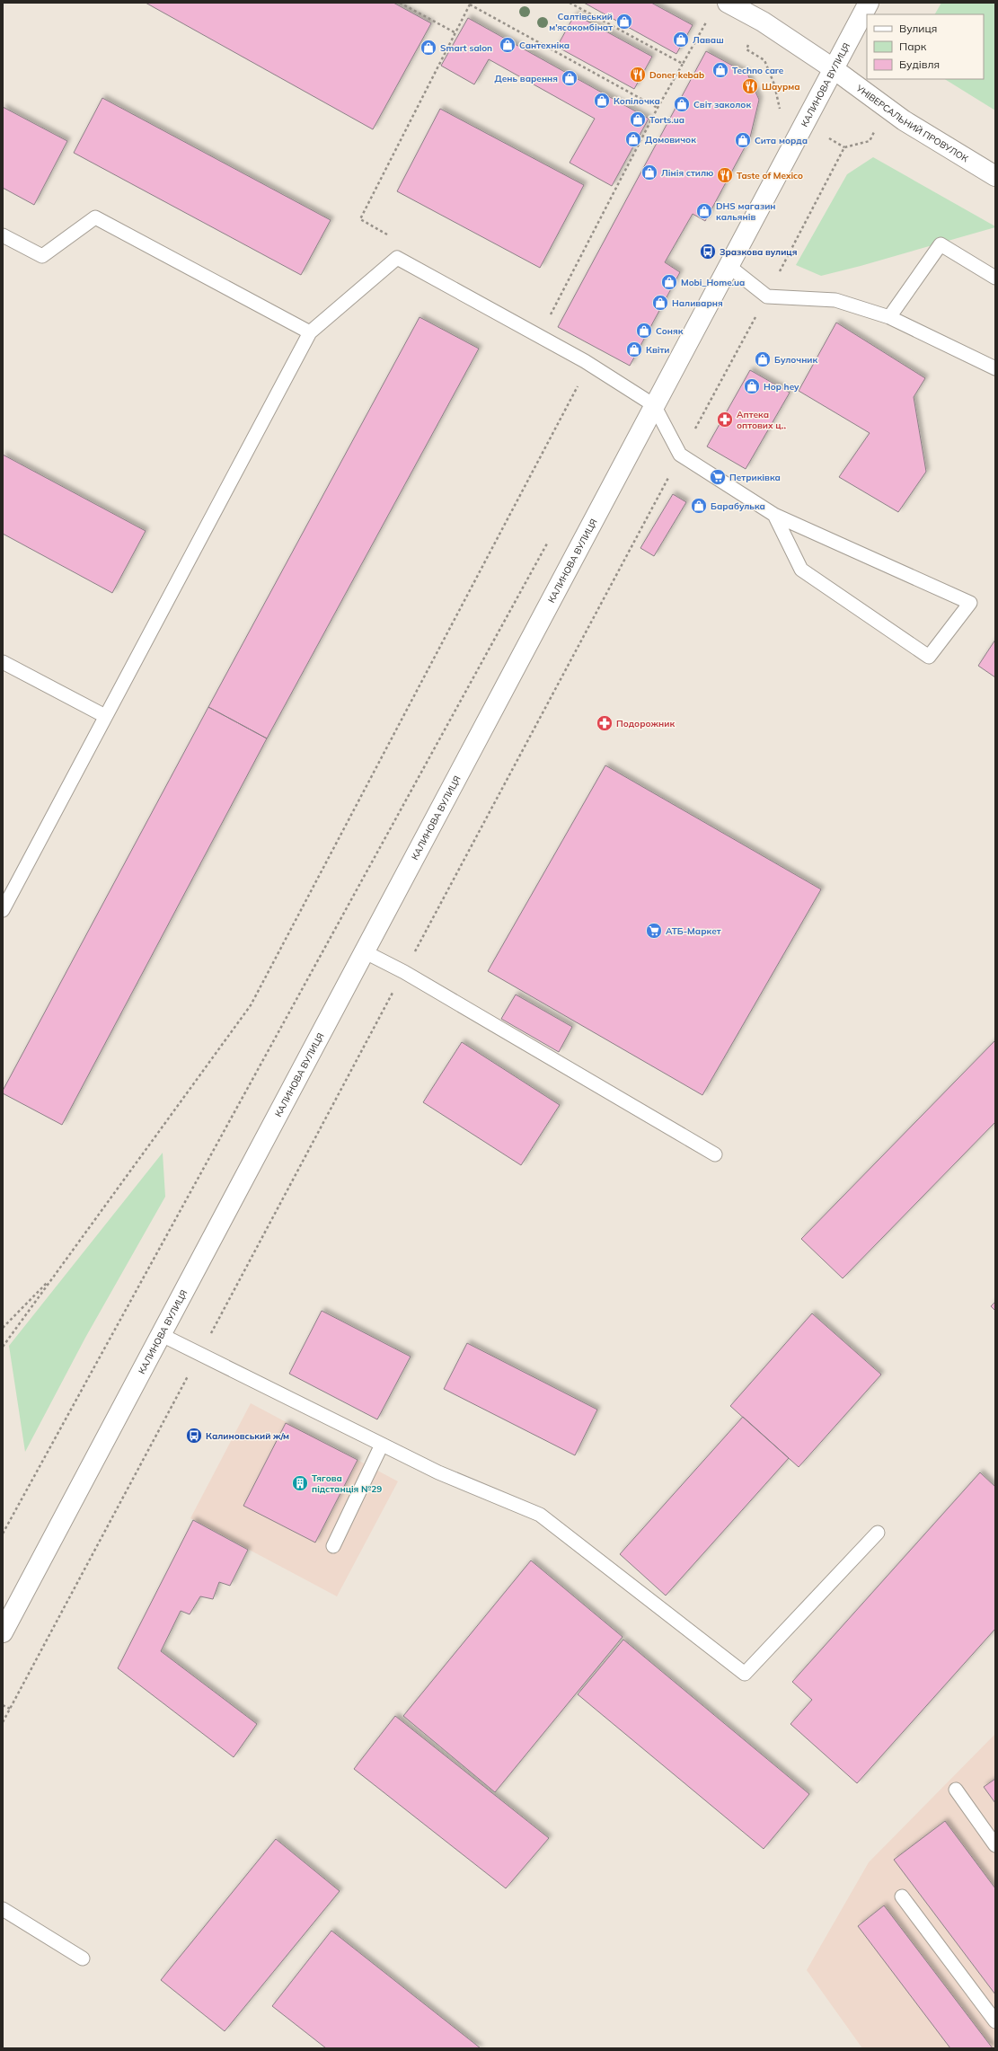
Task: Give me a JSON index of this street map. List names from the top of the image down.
{
  "streets": {
    "main road": ["КАЛИНОВА ВУЛИЦЯ", "УНІВЕРСАЛЬНИЙ ПРОВУЛОК"]
  },
  "crossings": [
    ["КАЛИНОВА ВУЛИЦЯ", "УНІВЕРСАЛЬНИЙ ПРОВУЛОК"]
  ],
  "places": {
    "shop": [
      "Салтівський м'ясокомбінат",
      "Лаваш",
      "Сантехніка",
      "Smart salon",
      "Techno care",
      "День варення",
      "Копілочка",
      "Світ заколок",
      "Torts.ua",
      "Домовичок",
      "Сита морда",
      "Лінія стилю",
      "DHS магазин кальянів",
      "Mobi_Home.ua",
      "Наливарня",
      "Соняк",
      "Квіти",
      "Булочник",
      "Hop hey",
      "Барабулька"
    ],
    "restaurant": ["Doner kebab", "Шаурма", "Taste of Mexico"],
    "bus stop": ["Зразкова вулиця", "Калиновський ж/м"],
    "pharmacy": ["Аптека оптових ц‥", "Подорожник"],
    "supermarket": ["Петриківка", "АТБ-Маркет"],
    "building": ["Тягова пiдстанцiя №29"]
  },
  "legend": ["Вулиця", "Парк", "Будівля"]
}
